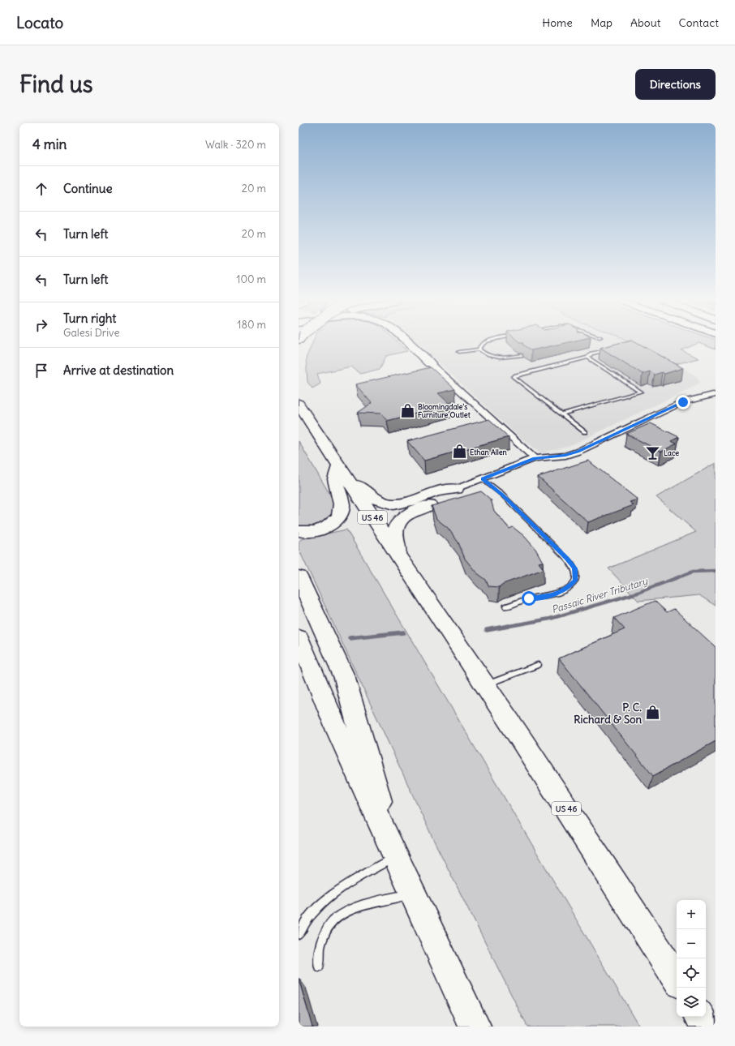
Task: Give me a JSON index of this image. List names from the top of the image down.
{
  "streets": {
    "highway": ["US 46"]
  },
  "water": ["Passaic River Tributary"],
  "places": {
    "shop": ["Bloomingdale's Furniture Outlet", "Ethan Allen", "P. C. Richard & Son"],
    "bar": ["Lace"]
  },
  "page": {
    "header": "Locato",
    "nav": [
      "Home",
      "Map",
      "About",
      "Contact"
    ],
    "buttons": "Directions",
    "title": "Find us",
    "heading": ["4 min", "Walk · 320 m"],
    "list": [
      ["Continue", "20 m"],
      ["Turn left", "20 m"],
      ["Turn left", "100 m"],
      ["Turn right", "Galesi Drive", "180 m"],
      "Arrive at destination"
    ],
    "map_buttons": ["+", "−"]
  }
}
